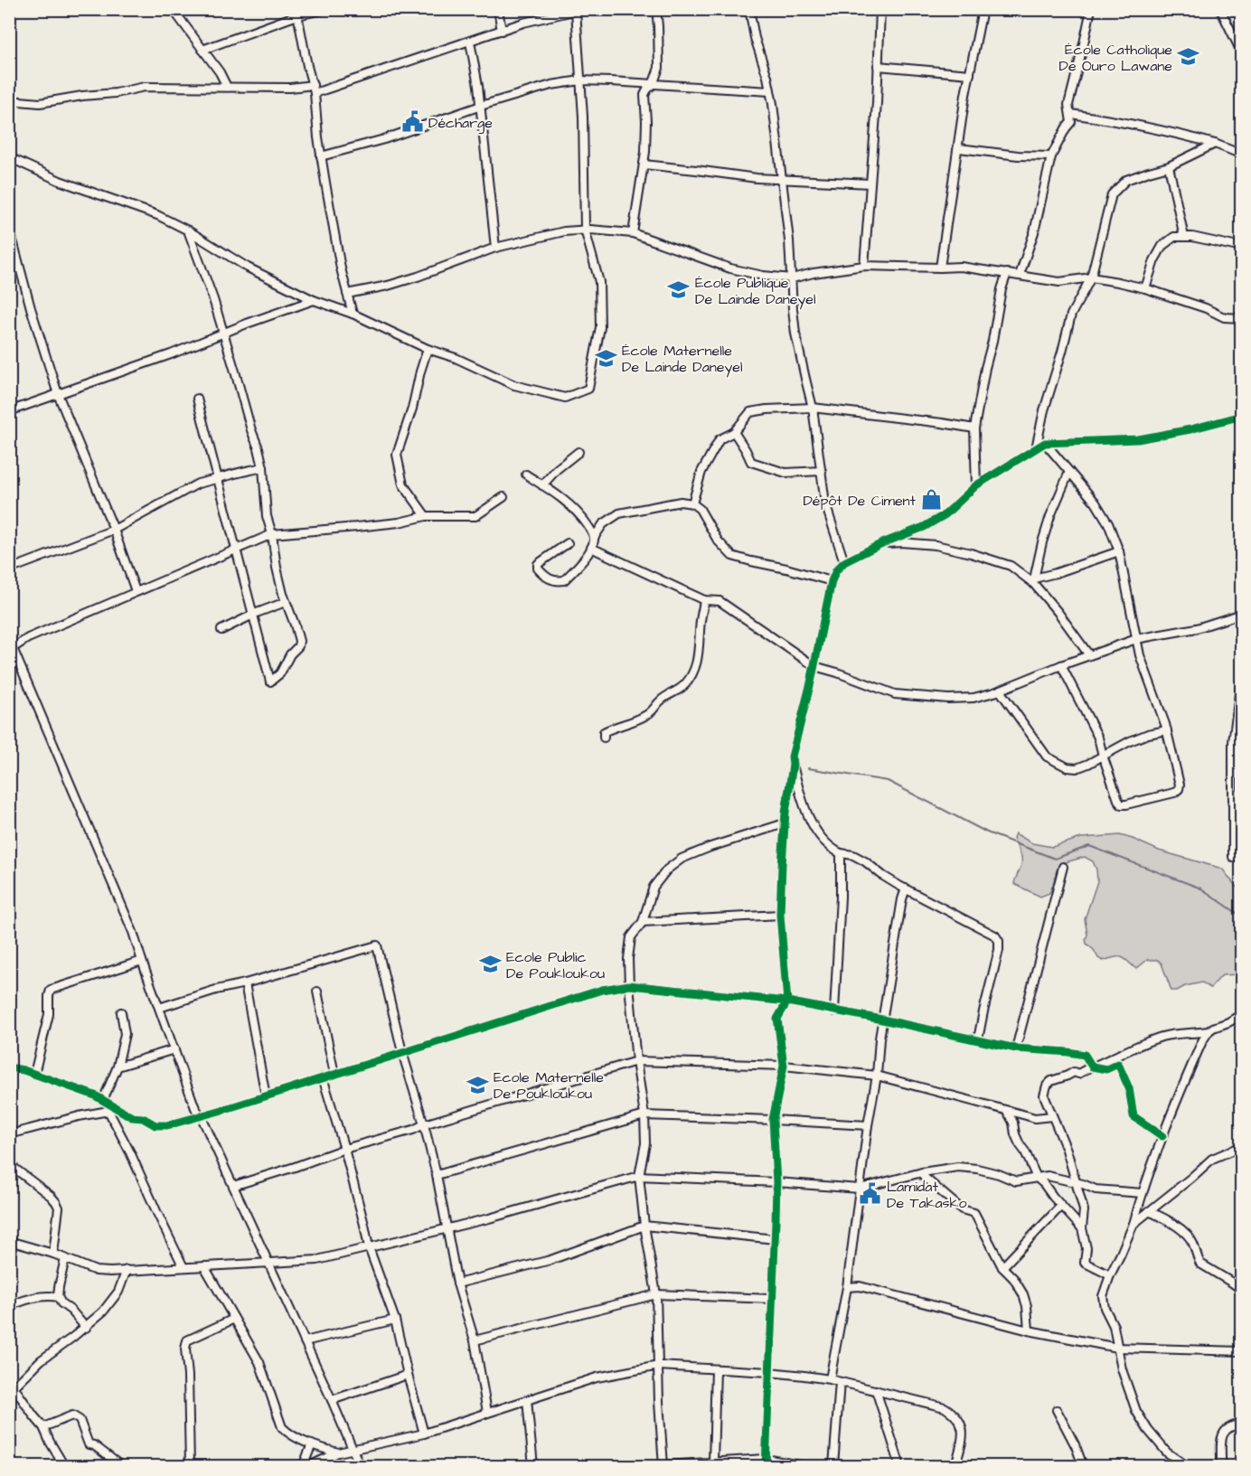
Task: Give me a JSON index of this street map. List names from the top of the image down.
{
  "places": {
    "school or university": [
      "École Catholique De Ouro Lawane",
      "École Publique De Lainde Daneyel",
      "École Maternelle De Lainde Daneyel",
      "Ecole Public De Poukloukou",
      "Ecole Maternelle De Poukloukou"
    ],
    "public building": ["Décharge", "Lamidat De Takasko"],
    "shop": ["Dépôt De Ciment"]
  }
}
